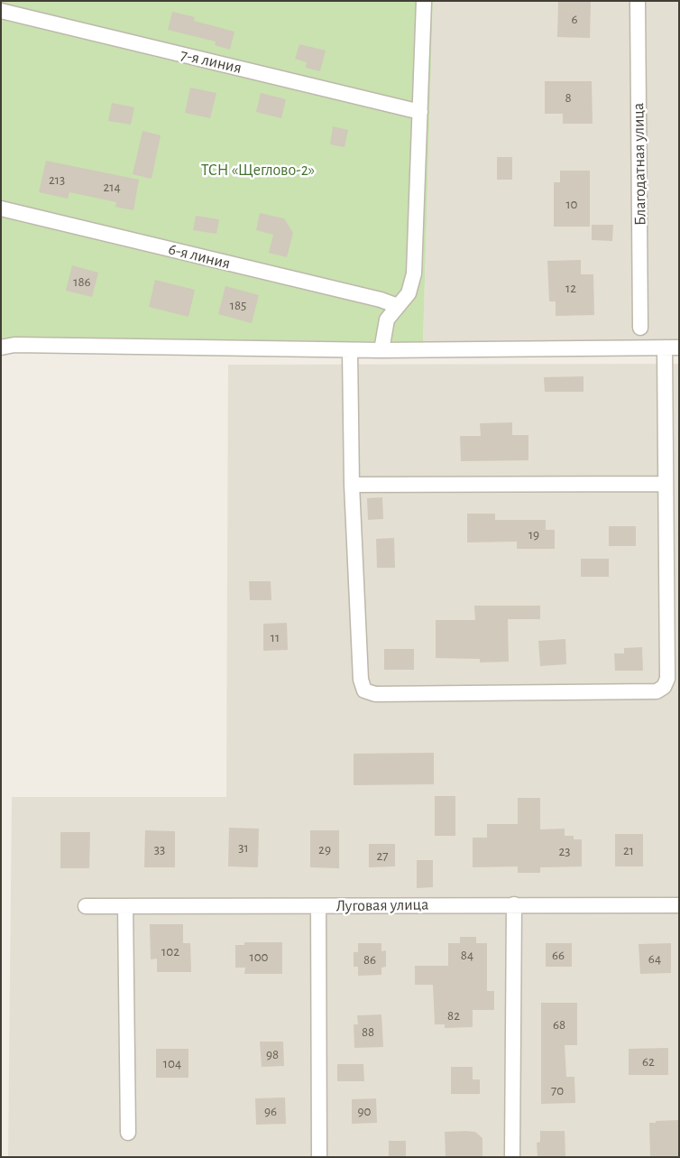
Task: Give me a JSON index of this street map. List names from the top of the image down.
{
  "streets": {
    "street": [
      "7-я линия",
      "Благодатная улица",
      "6-я линия",
      "Луговая улица"
    ]
  },
  "parks": ["ТСН «Щеглово-2»"],
  "house_numbers": [
    "6",
    "8",
    "213",
    "214",
    "10",
    "186",
    "12",
    "185",
    "19",
    "11",
    "31",
    "33",
    "29",
    "21",
    "23",
    "27",
    "102",
    "84",
    "66",
    "100",
    "64",
    "86",
    "82",
    "68",
    "88",
    "98",
    "62",
    "104",
    "70",
    "96",
    "90"
  ]
}
